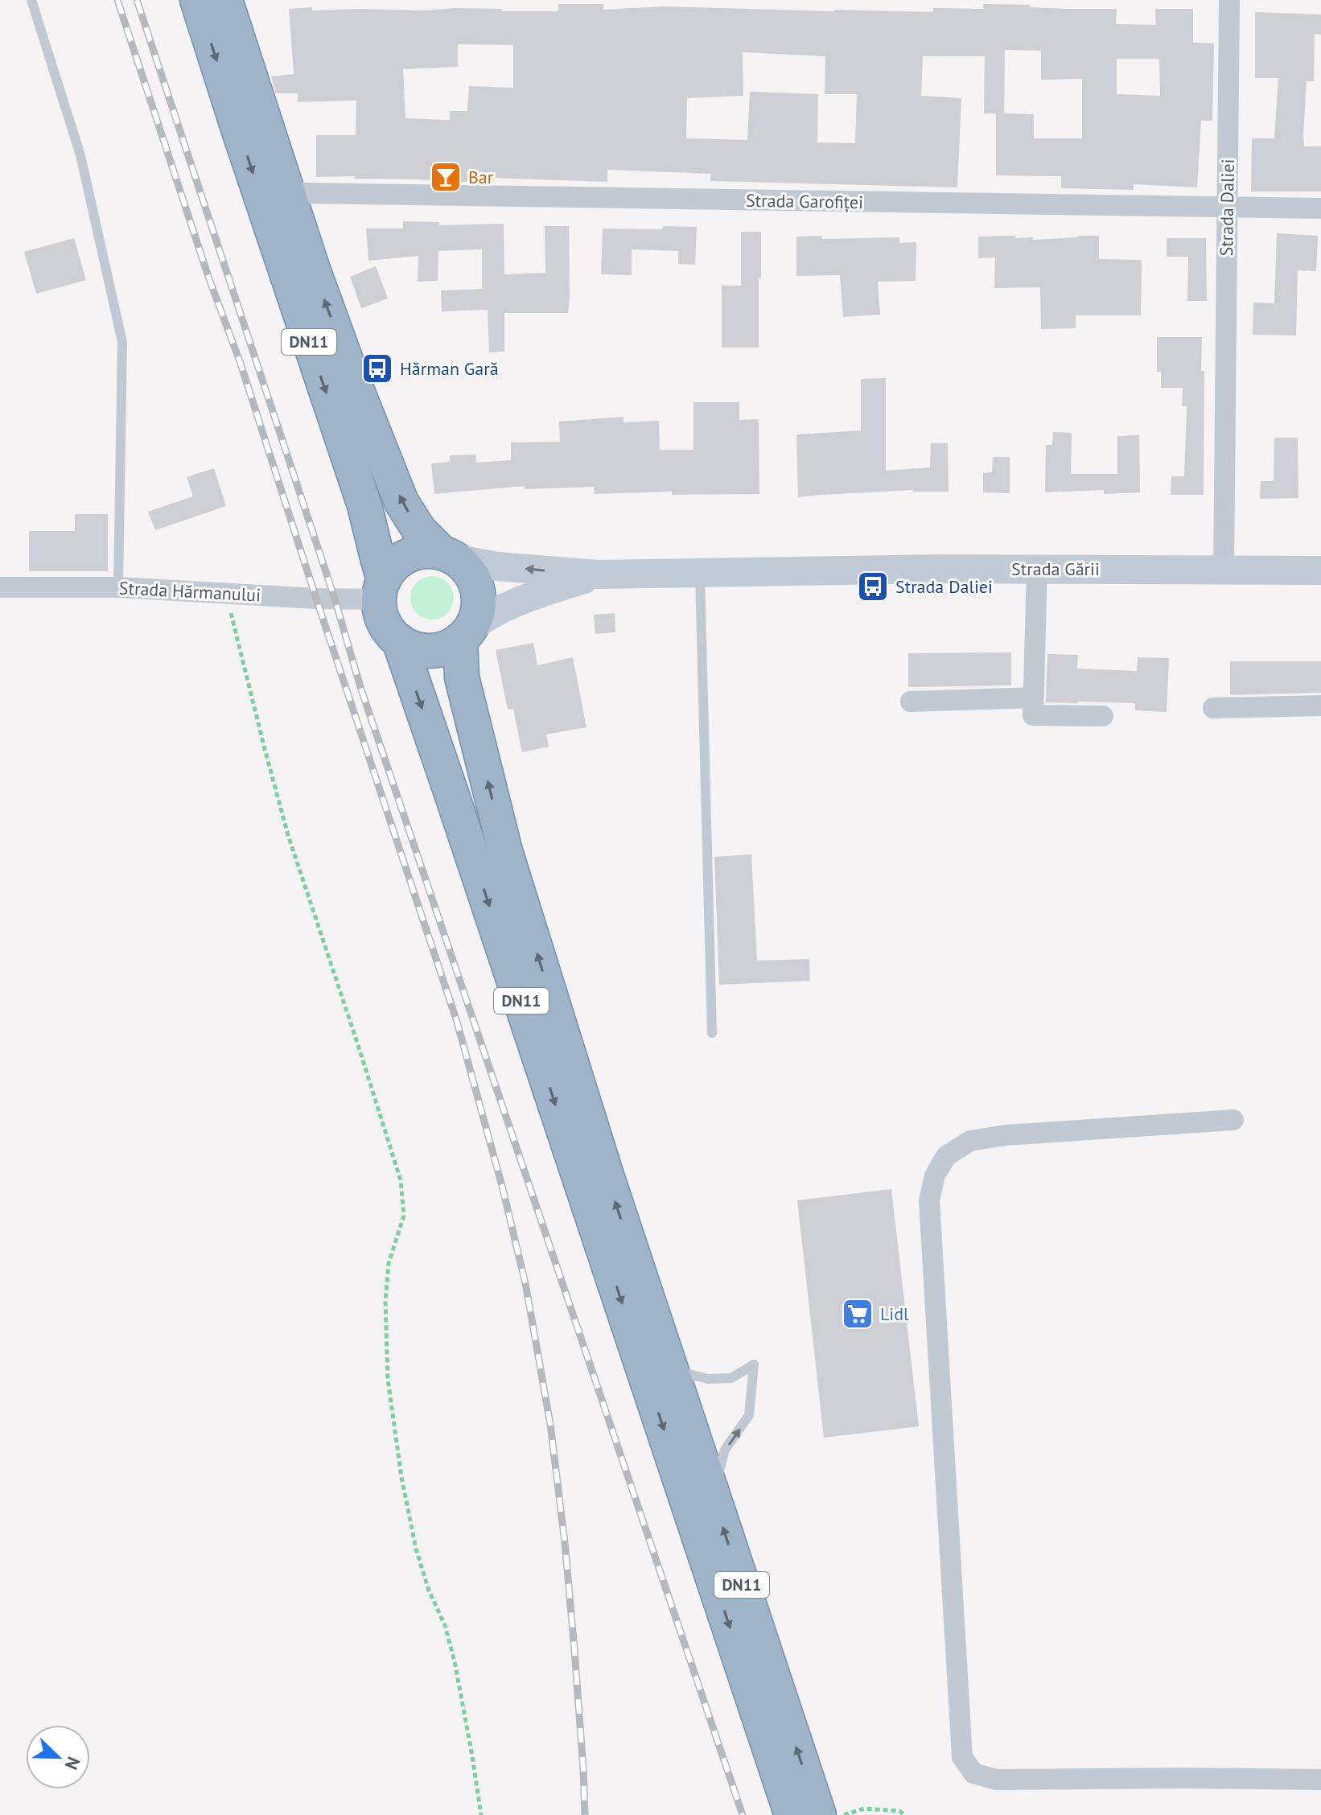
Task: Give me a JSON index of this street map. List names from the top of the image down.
{
  "streets": {
    "highway": ["DN11"],
    "main road": ["Strada Gării"],
    "street": ["Strada Garofiței", "Strada Daliei", "Strada Hărmanului"]
  },
  "crossings": [
    ["Strada Garofiței", "Strada Daliei"],
    ["Strada Garofiței", "DN11"],
    ["Strada Daliei", "Strada Gării"],
    ["DN11", "Strada Hărmanului"]
  ],
  "places": {
    "bar": ["Bar"],
    "bus stop": ["Hărman Gară", "Strada Daliei"],
    "supermarket": ["Lidl"]
  },
  "north": "bottom right"
}
